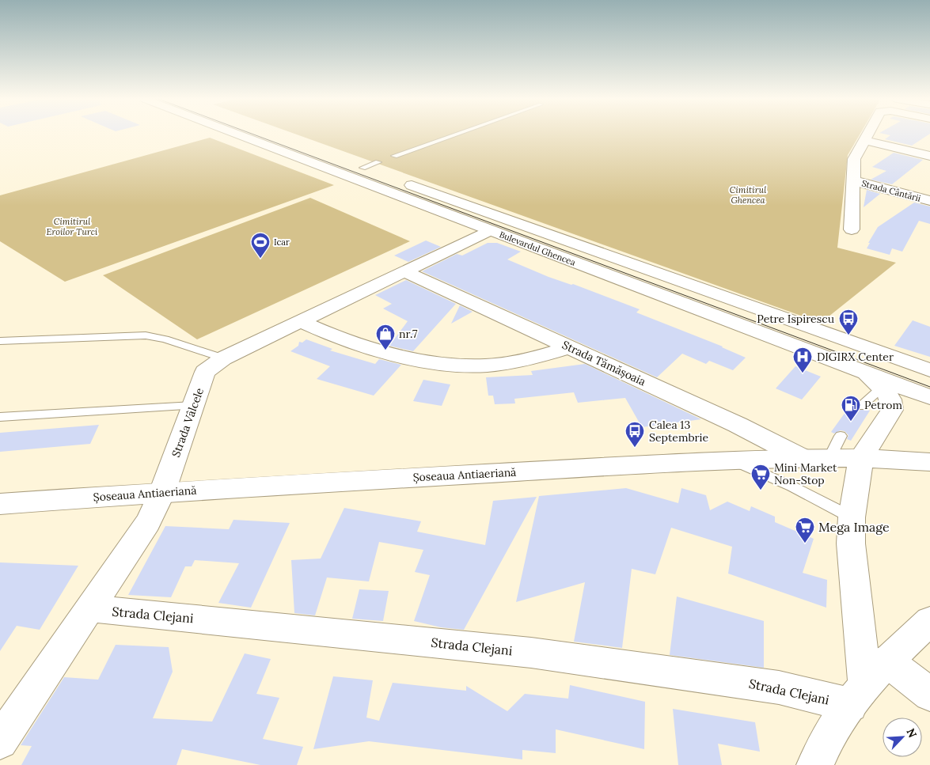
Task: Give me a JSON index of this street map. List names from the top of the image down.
{
  "streets": {
    "main road": [
      "Strada Cântării",
      "Bulevardul Ghencea",
      "Strada Tămășoaia",
      "Strada Vâlcele",
      "Șoseaua Antiaeriană",
      "Strada Clejani"
    ]
  },
  "crossings": [
    ["Bulevardul Ghencea", "Strada Vâlcele"],
    ["Strada Tămășoaia", "Strada Vâlcele"],
    ["Strada Tămășoaia", "Șoseaua Antiaeriană"],
    ["Strada Vâlcele", "Șoseaua Antiaeriană"],
    ["Strada Vâlcele", "Strada Clejani"]
  ],
  "parks": ["Cimitirul Ghencea", "Cimitirul Eroilor Turci"],
  "places": {
    "sports": ["Icar"],
    "bus stop": ["Petre Ispirescu", "Calea 13 Septembrie"],
    "shop": ["nr.7"],
    "hospital": ["DIGIRX Center"],
    "fuel station": ["Petrom"],
    "supermarket": ["Mini Market Non-Stop", "Mega Image"]
  },
  "north": "top right"
}
